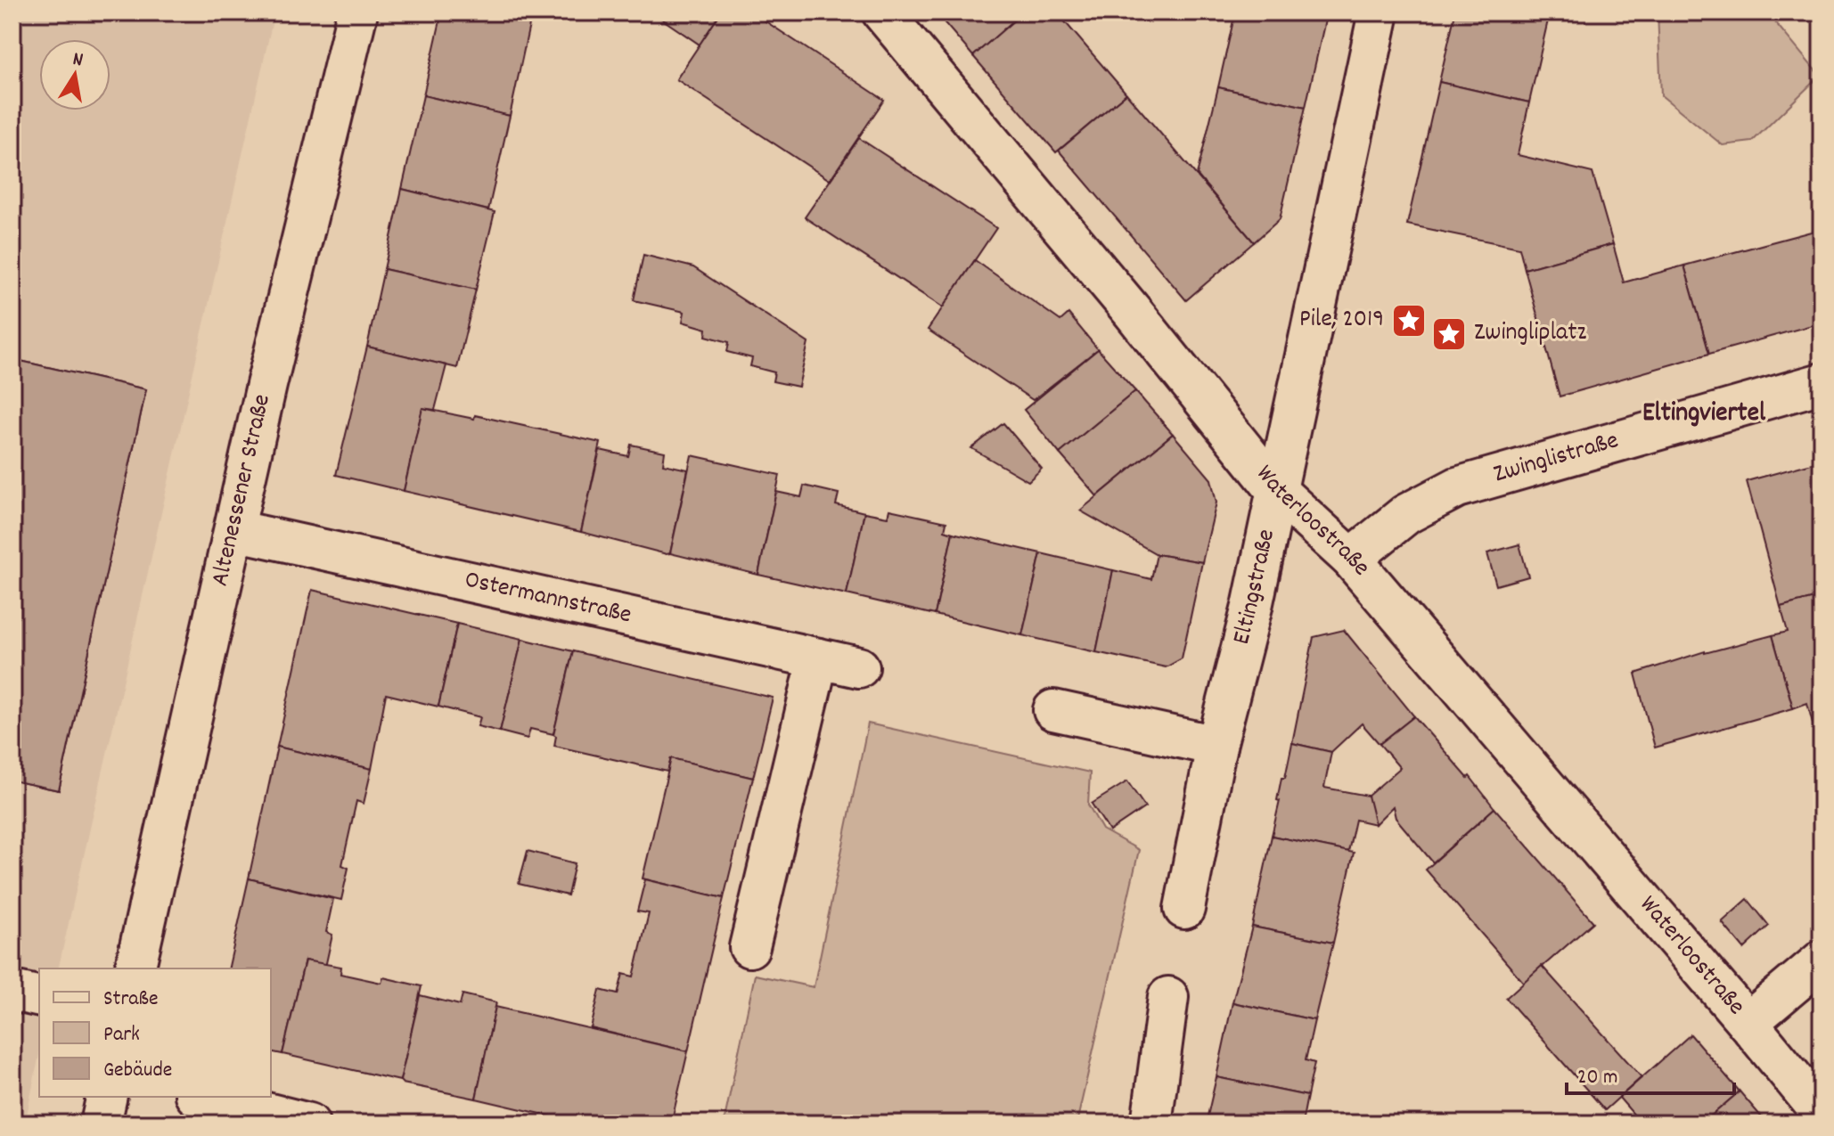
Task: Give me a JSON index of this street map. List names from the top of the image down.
{
  "streets": {
    "street": [
      "Zwinglistraße",
      "Altenessener Straße",
      "Waterloostraße",
      "Eltingstraße",
      "Ostermannstraße"
    ]
  },
  "crossings": [
    ["Zwinglistraße", "Waterloostraße"],
    ["Altenessener Straße", "Ostermannstraße"],
    ["Waterloostraße", "Eltingstraße"]
  ],
  "districts": ["Eltingviertel"],
  "places": {
    "place": ["Pile, 2019", "Zwingliplatz"]
  },
  "legend": ["Straße", "Park", "Gebäude"],
  "scale_bar": "20 m",
  "north": "top"
}
